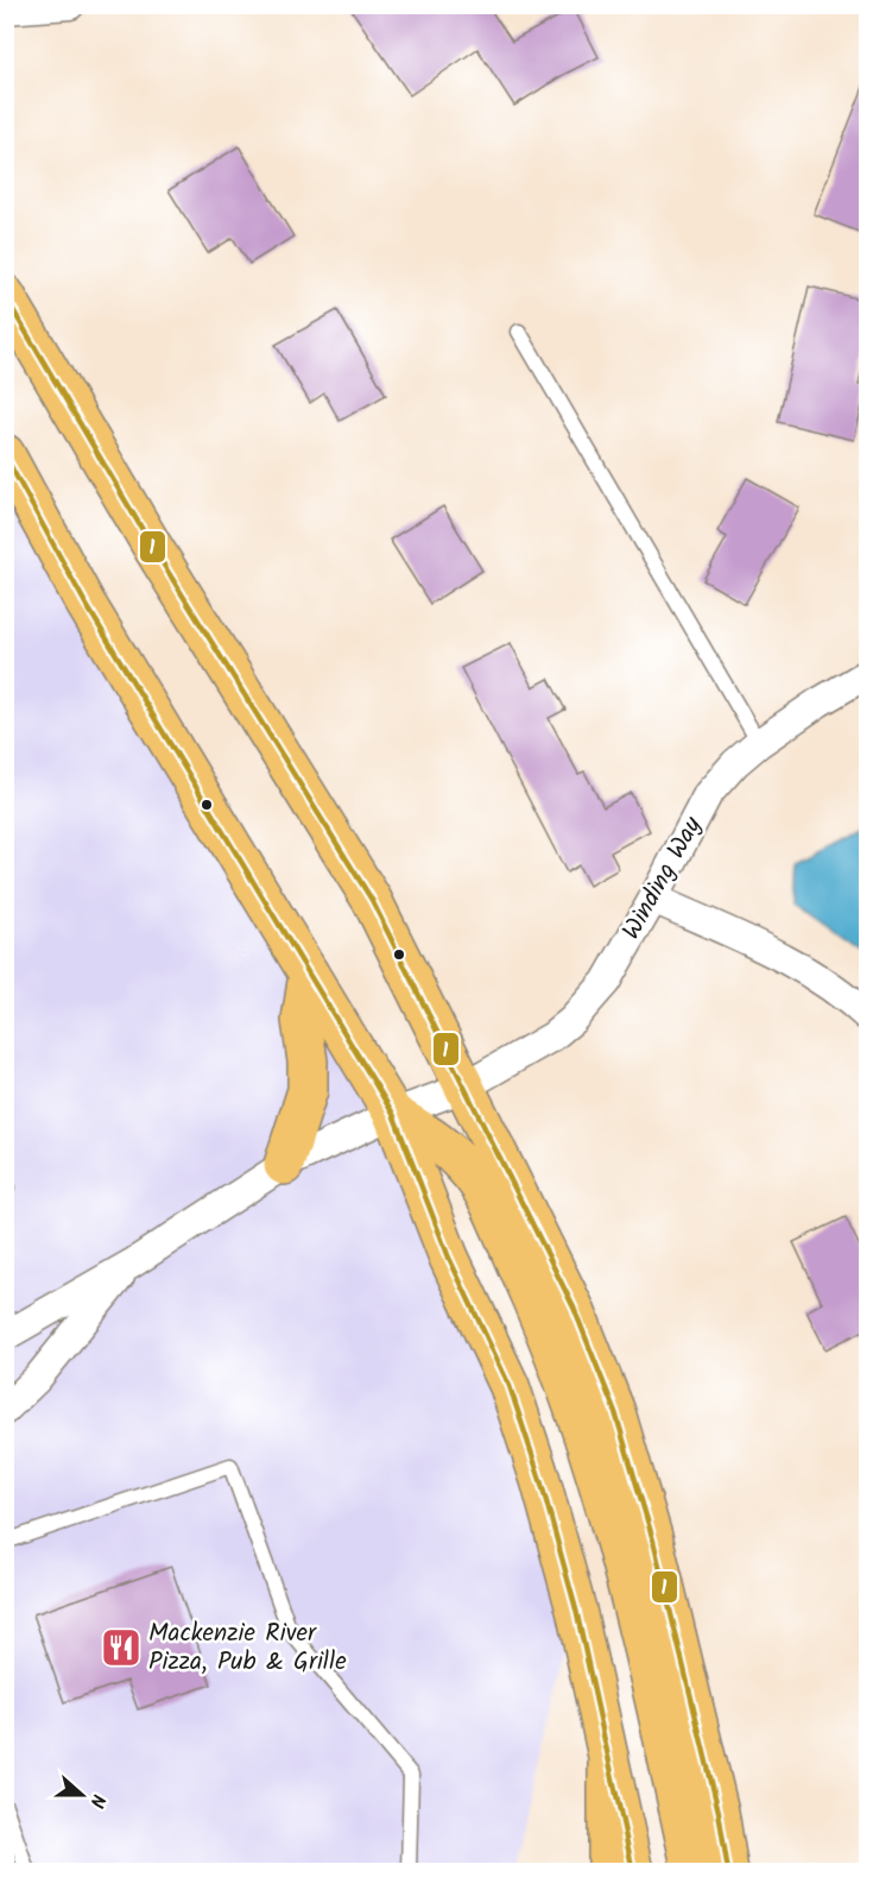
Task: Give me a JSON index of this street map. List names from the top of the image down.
{
  "streets": {
    "street": ["Winding Way"]
  },
  "places": {
    "restaurant": ["Mackenzie River Pizza, Pub & Grille"]
  },
  "lines": ["transit line 1"],
  "north": "right"
}
